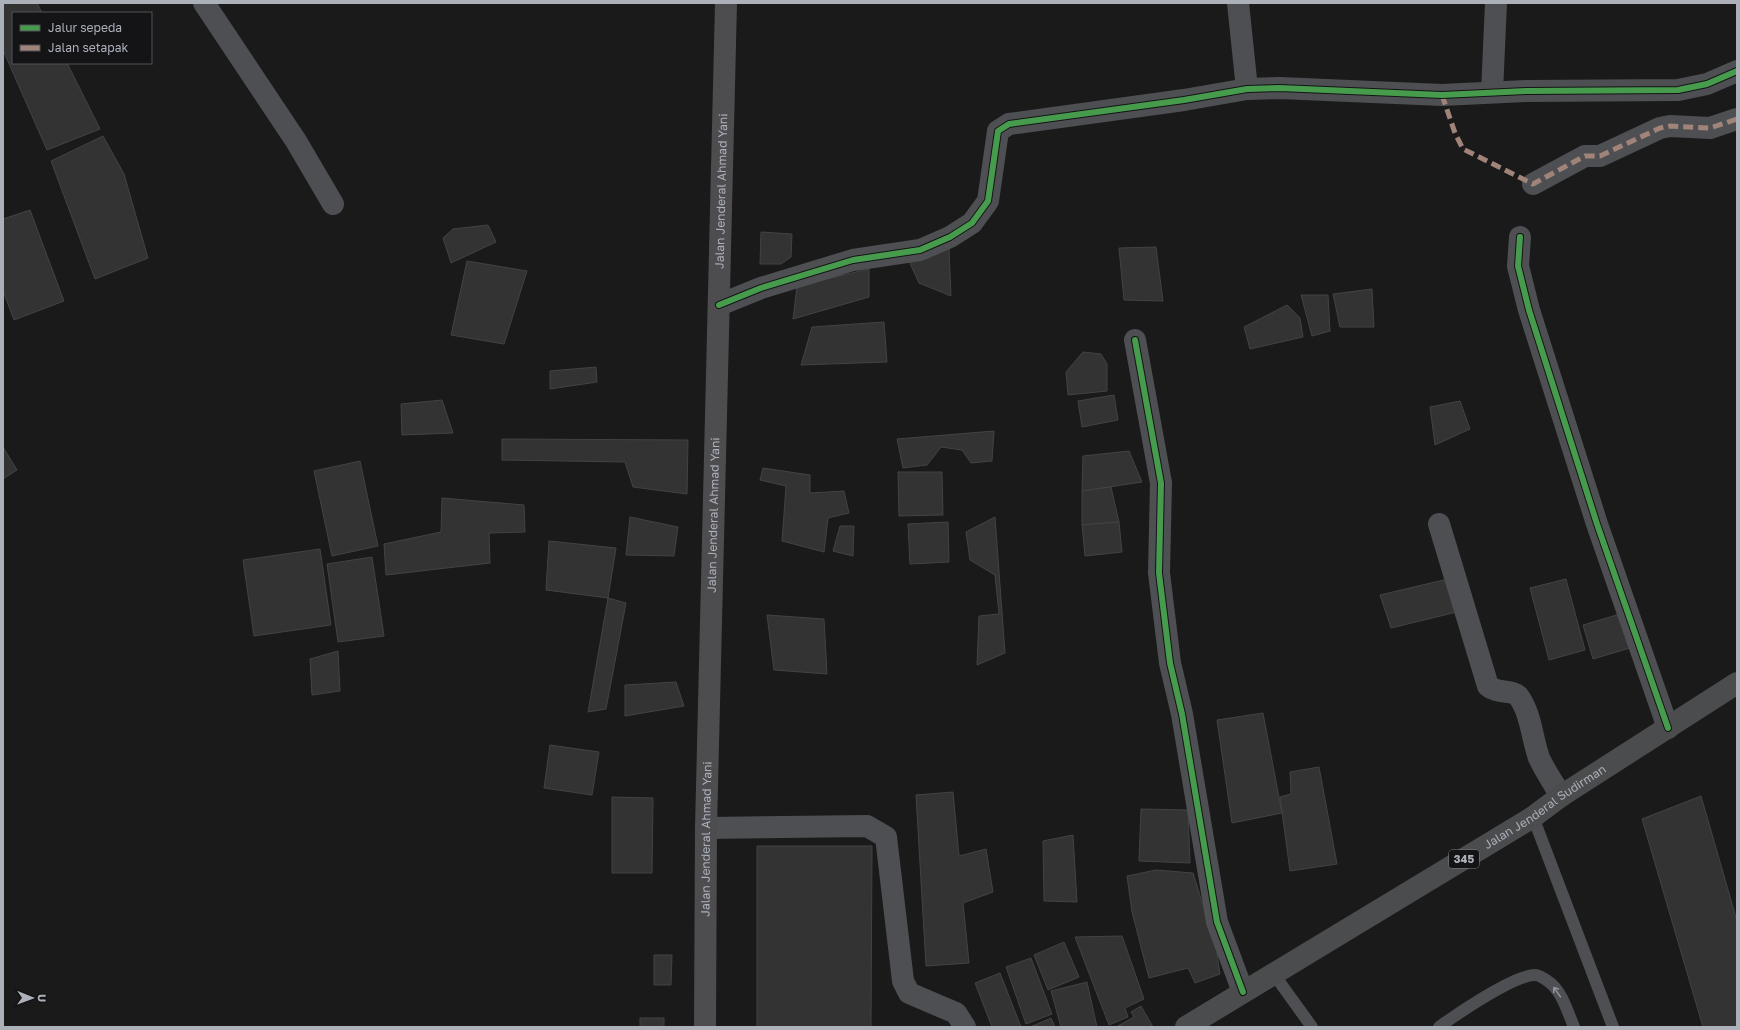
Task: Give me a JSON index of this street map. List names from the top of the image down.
{
  "streets": {
    "main road": ["Jalan Jenderal Ahmad Yani", "Jalan Jenderal Sudirman", "345"]
  },
  "legend": ["Jalur sepeda", "Jalan setapak"],
  "north": "right"
}
